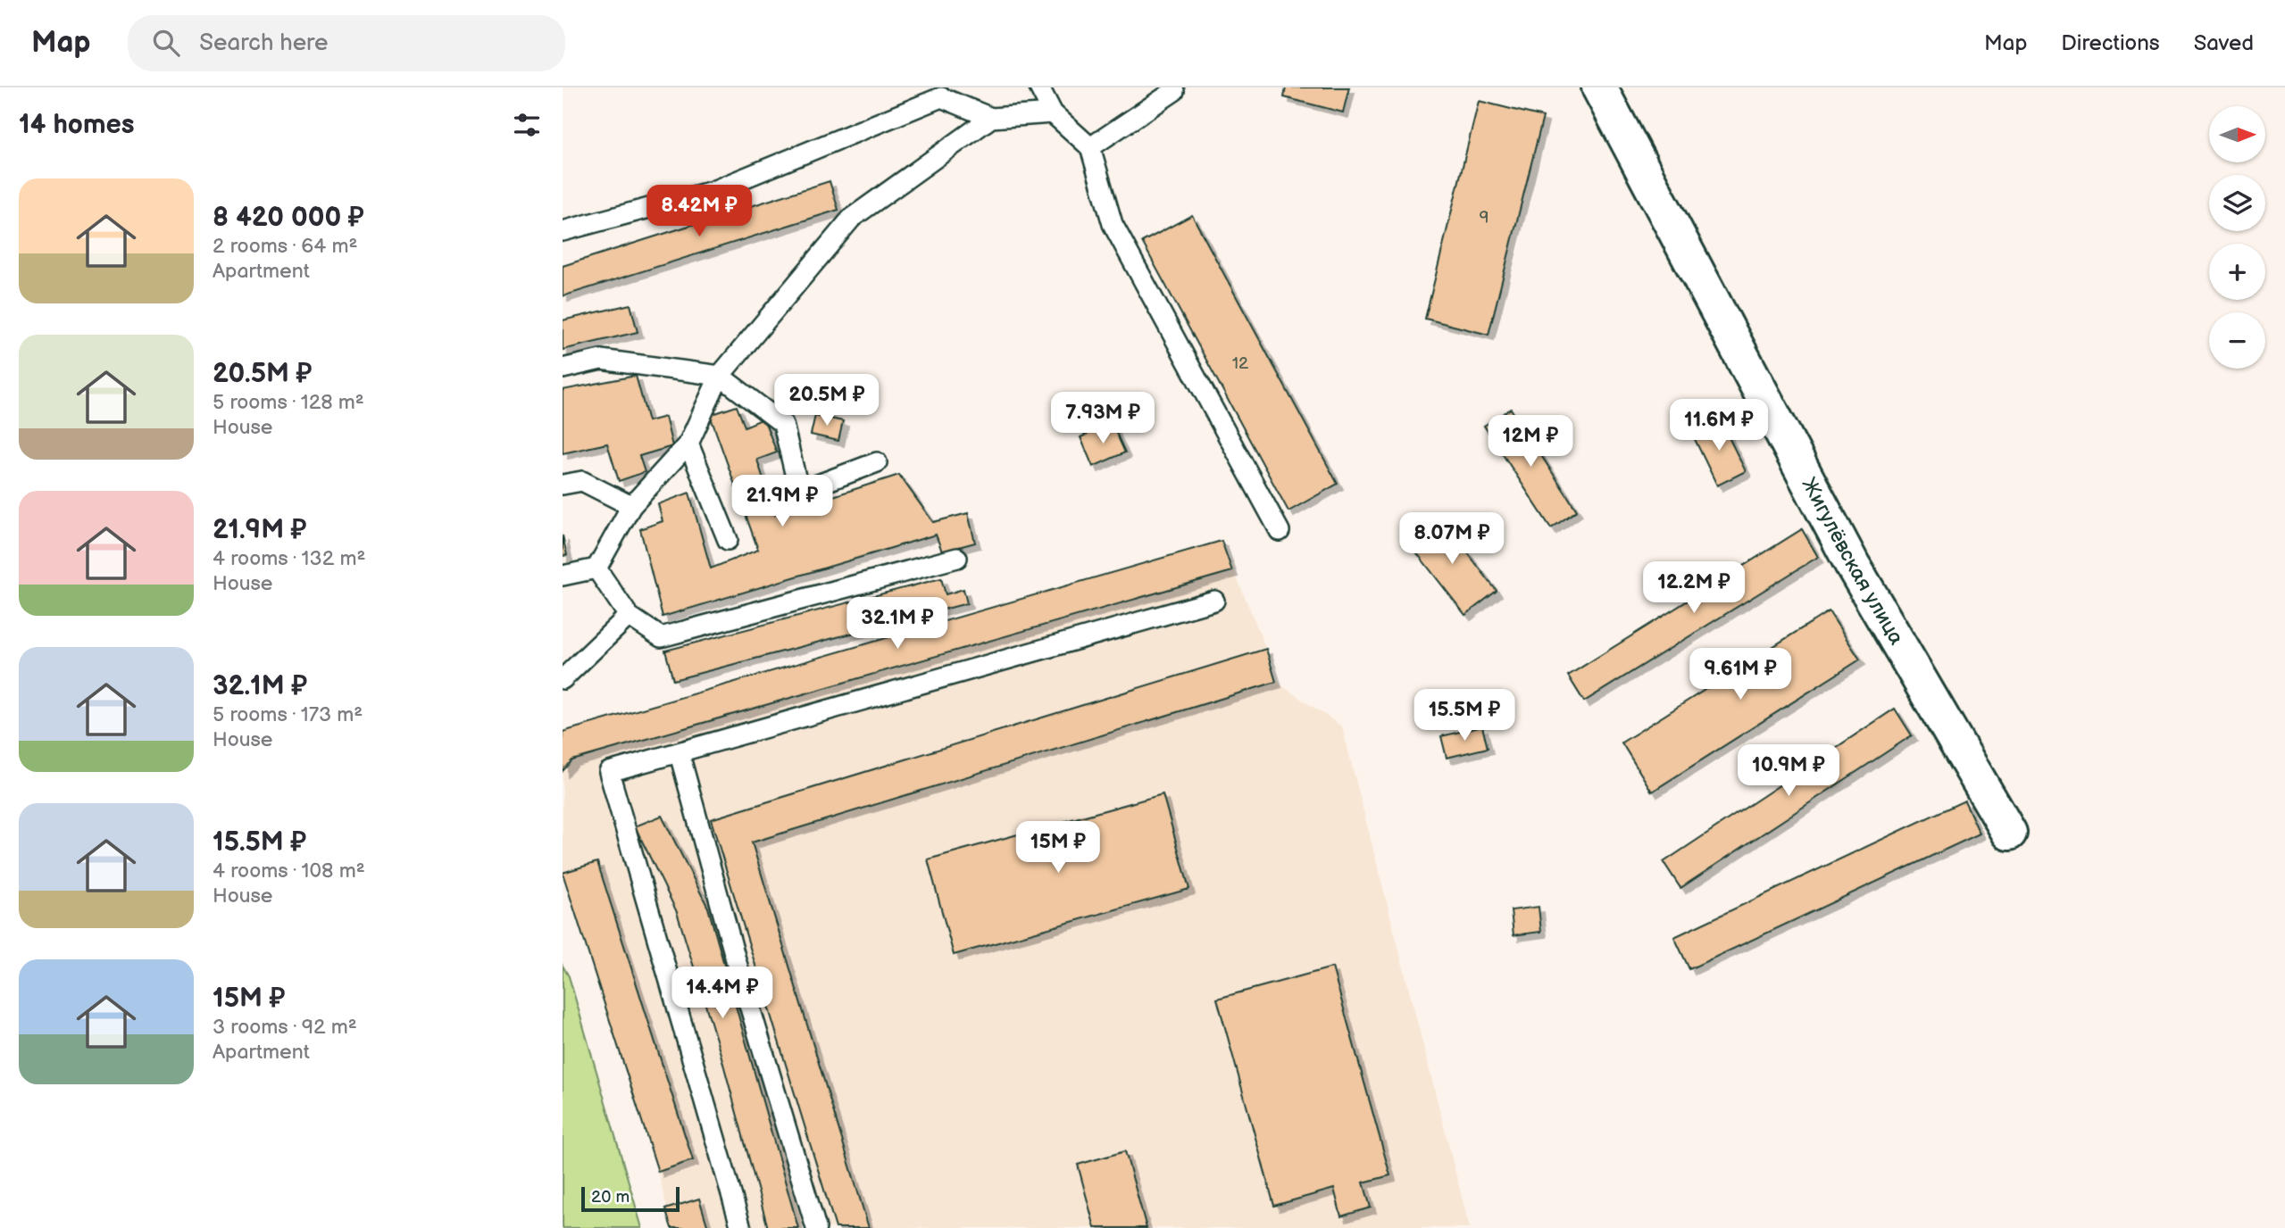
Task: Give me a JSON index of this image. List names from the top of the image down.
{
  "streets": {
    "street": ["Жигулёвская улица"]
  },
  "house_numbers": ["9", "12"],
  "scale_bar": "20 m",
  "north": "right",
  "page": {
    "header": "Map",
    "search": "Search here",
    "nav": ["Map", "Directions", "Saved"],
    "heading": "14 homes",
    "map_buttons": ["+", "−"],
    "list": [
      {
        "name": "8 420 000 ₽",
        "note": "2 rooms · 64 m² · Apartment"
      },
      {
        "name": "20.5M ₽",
        "note": "5 rooms · 128 m² · House"
      },
      {
        "name": "21.9M ₽",
        "note": "4 rooms · 132 m² · House"
      },
      {
        "name": "32.1M ₽",
        "note": "5 rooms · 173 m² · House"
      },
      {
        "name": "15.5M ₽",
        "note": "4 rooms · 108 m² · House"
      },
      {
        "name": "15M ₽",
        "note": "3 rooms · 92 m² · Apartment"
      }
    ],
    "price": [
      "8.42M ₽",
      "20.5M ₽",
      "7.93M ₽",
      "11.6M ₽",
      "12M ₽",
      "21.9M ₽",
      "8.07M ₽",
      "12.2M ₽",
      "32.1M ₽",
      "9.61M ₽",
      "15.5M ₽",
      "10.9M ₽",
      "15M ₽",
      "14.4M ₽"
    ],
    "scale": "20 m"
  }
}
